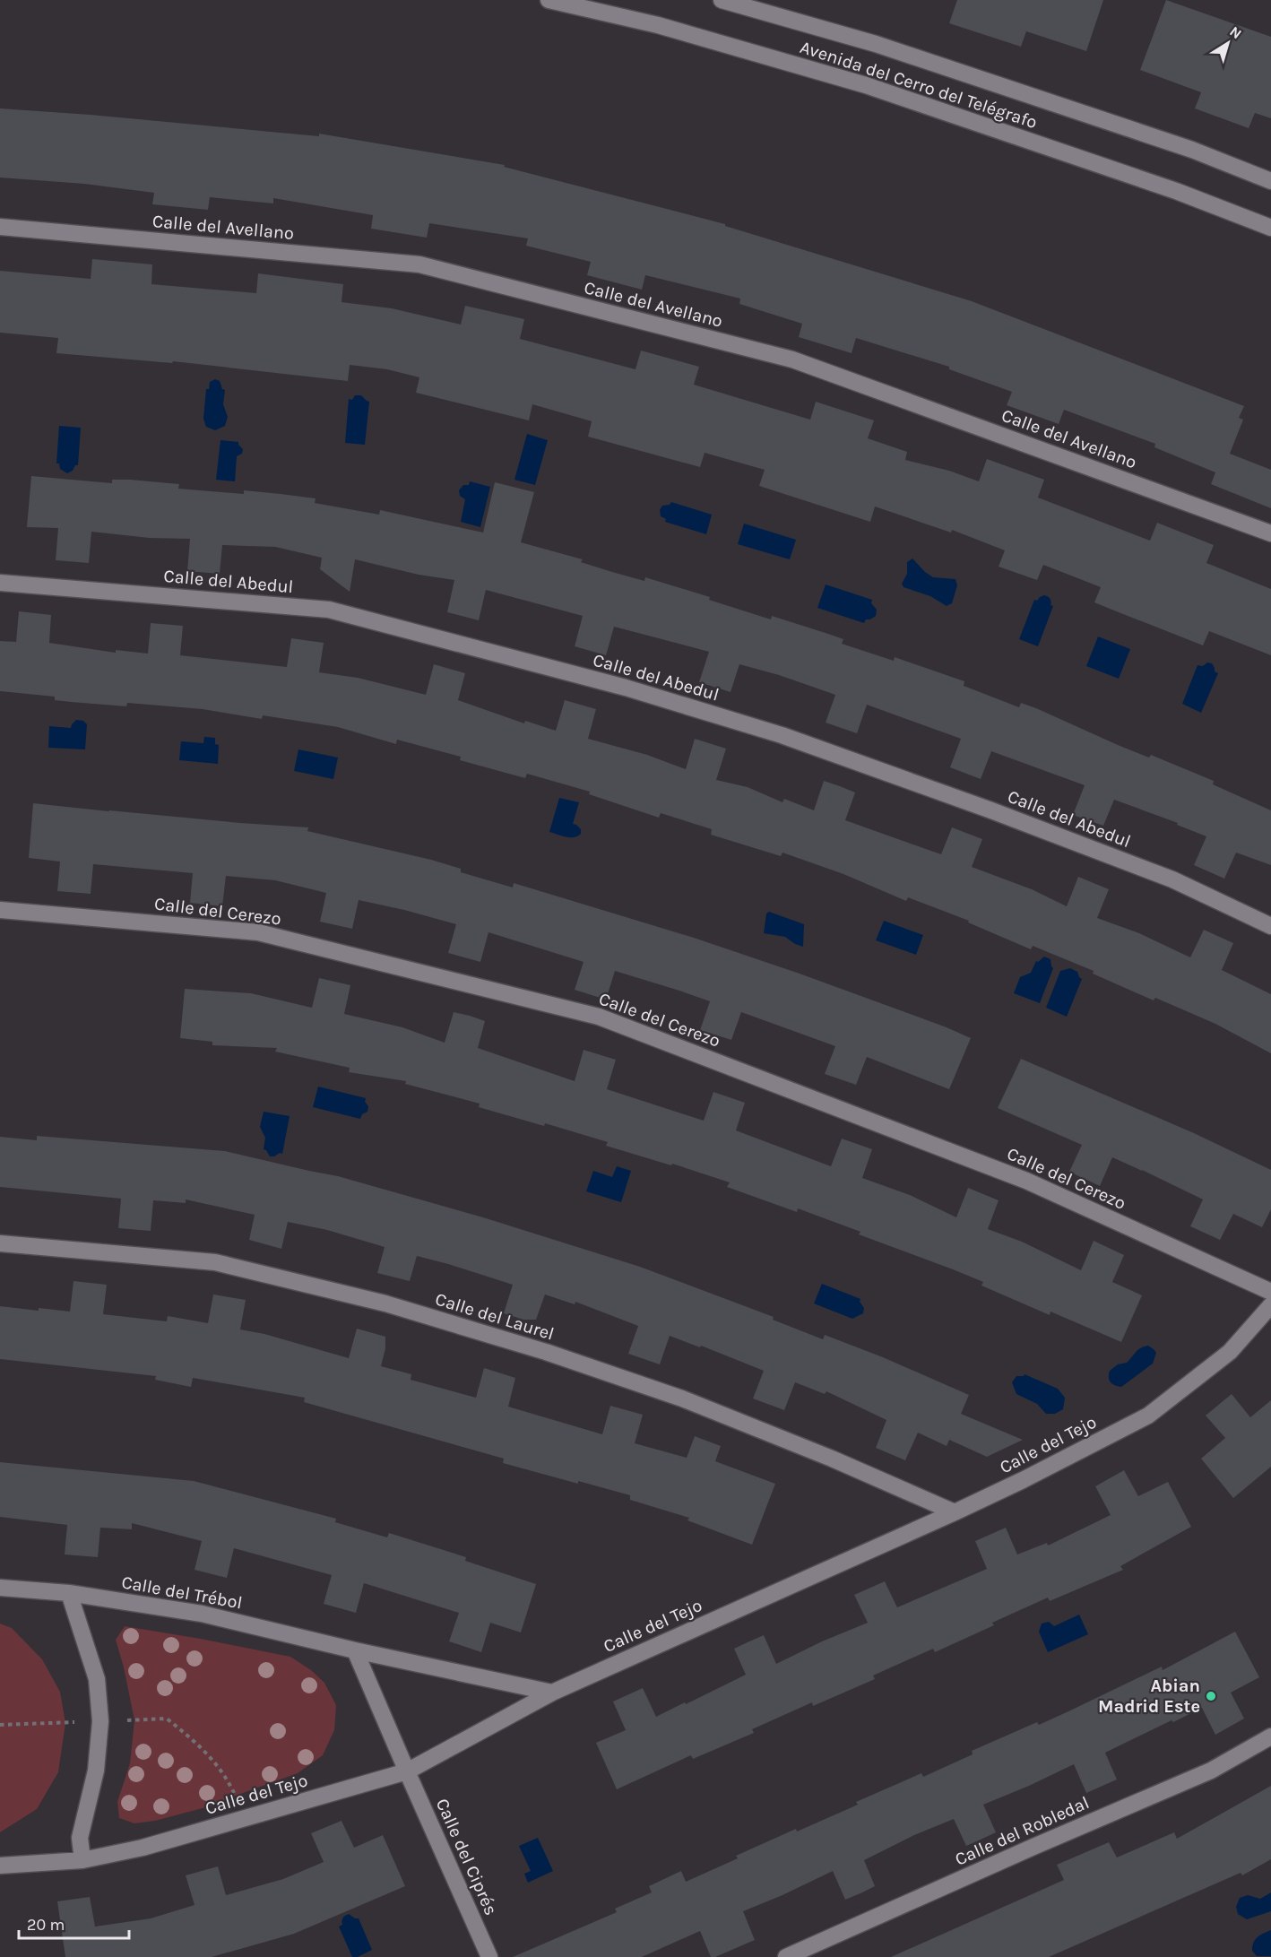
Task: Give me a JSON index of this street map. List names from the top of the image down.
{
  "streets": {
    "street": [
      "Avenida del Cerro del Telégrafo",
      "Calle del Avellano",
      "Calle del Abedul",
      "Calle del Cerezo",
      "Calle del Laurel",
      "Calle del Tejo",
      "Calle del Trébol",
      "Calle del Robledal",
      "Calle del Ciprés"
    ]
  },
  "crossings": [
    ["Calle del Laurel", "Calle del Tejo"],
    ["Calle del Tejo", "Calle del Trébol"],
    ["Calle del Tejo", "Calle del Ciprés"]
  ],
  "places": ["Abian Madrid Este"],
  "scale_bar": "20 m",
  "north": "top right"
}
